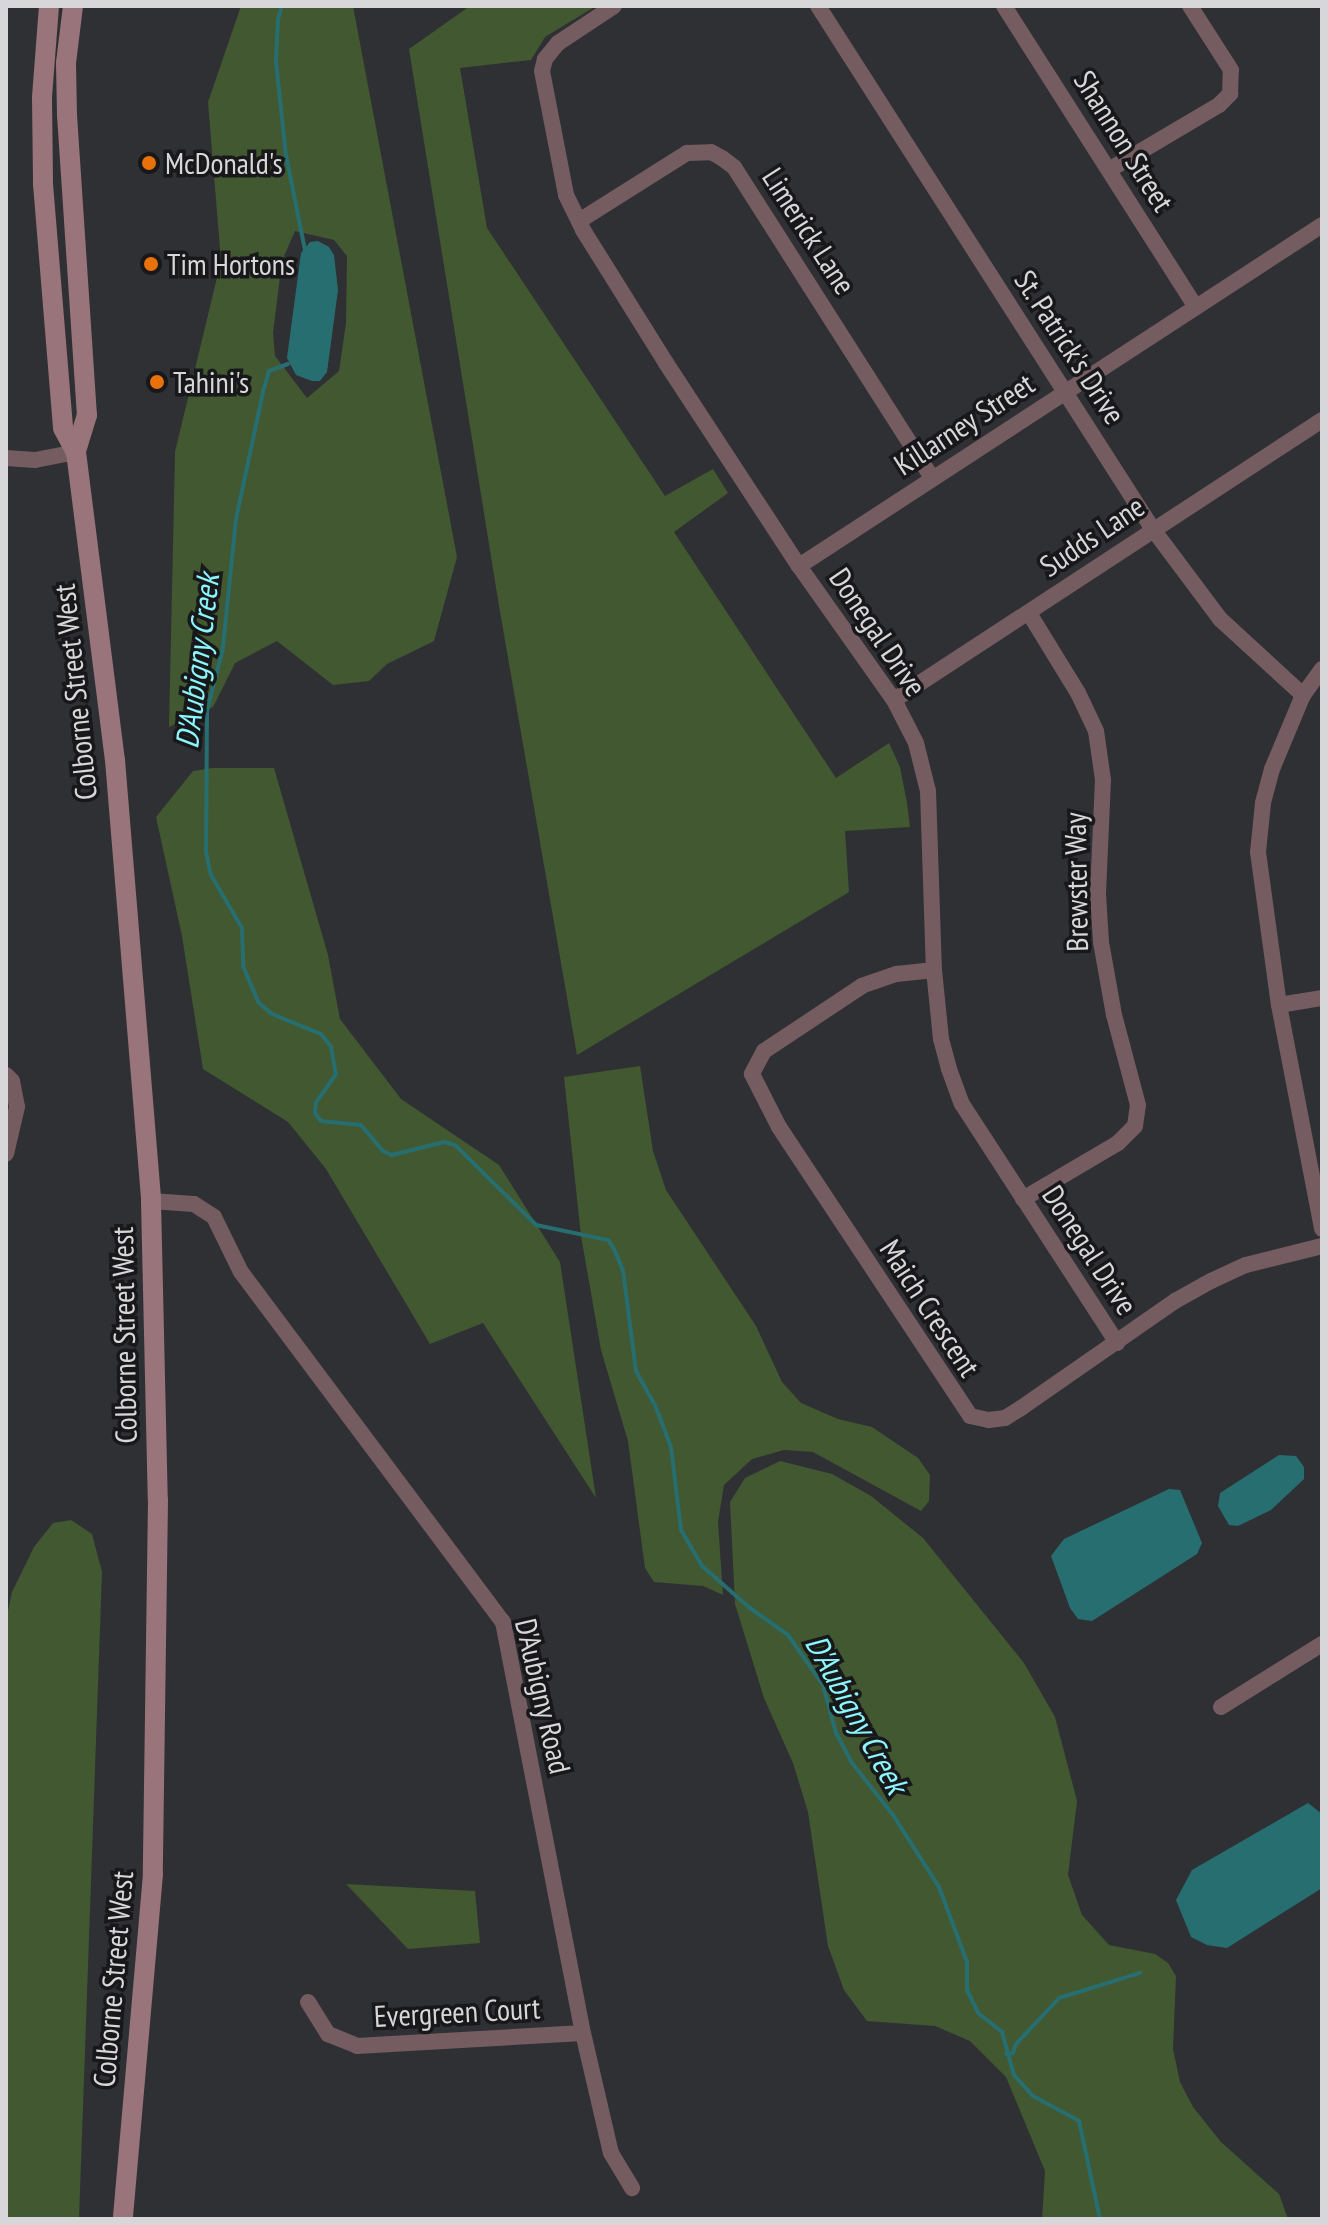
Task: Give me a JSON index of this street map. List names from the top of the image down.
{
  "streets": {
    "main road": ["Colborne Street West"],
    "street": [
      "Shannon Street",
      "Limerick Lane",
      "St. Patrick's Drive",
      "Killarney Street",
      "Sudds Lane",
      "Donegal Drive",
      "Brewster Way",
      "Maich Crescent",
      "D'Aubigny Road",
      "Evergreen Court"
    ]
  },
  "crossings": [
    ["Shannon Street", "Killarney Street"],
    ["Limerick Lane", "Killarney Street"],
    ["Limerick Lane", "Donegal Drive"],
    ["St. Patrick's Drive", "Killarney Street"],
    ["St. Patrick's Drive", "Sudds Lane"],
    ["Killarney Street", "Donegal Drive"],
    ["Sudds Lane", "Donegal Drive"],
    ["Sudds Lane", "Brewster Way"],
    ["Donegal Drive", "Brewster Way"],
    ["Donegal Drive", "Maich Crescent"],
    ["Colborne Street West", "D'Aubigny Road"],
    ["D'Aubigny Road", "Evergreen Court"]
  ],
  "water": ["D'Aubigny Creek"],
  "places": ["McDonald's", "Tim Hortons", "Tahini's"]
}
